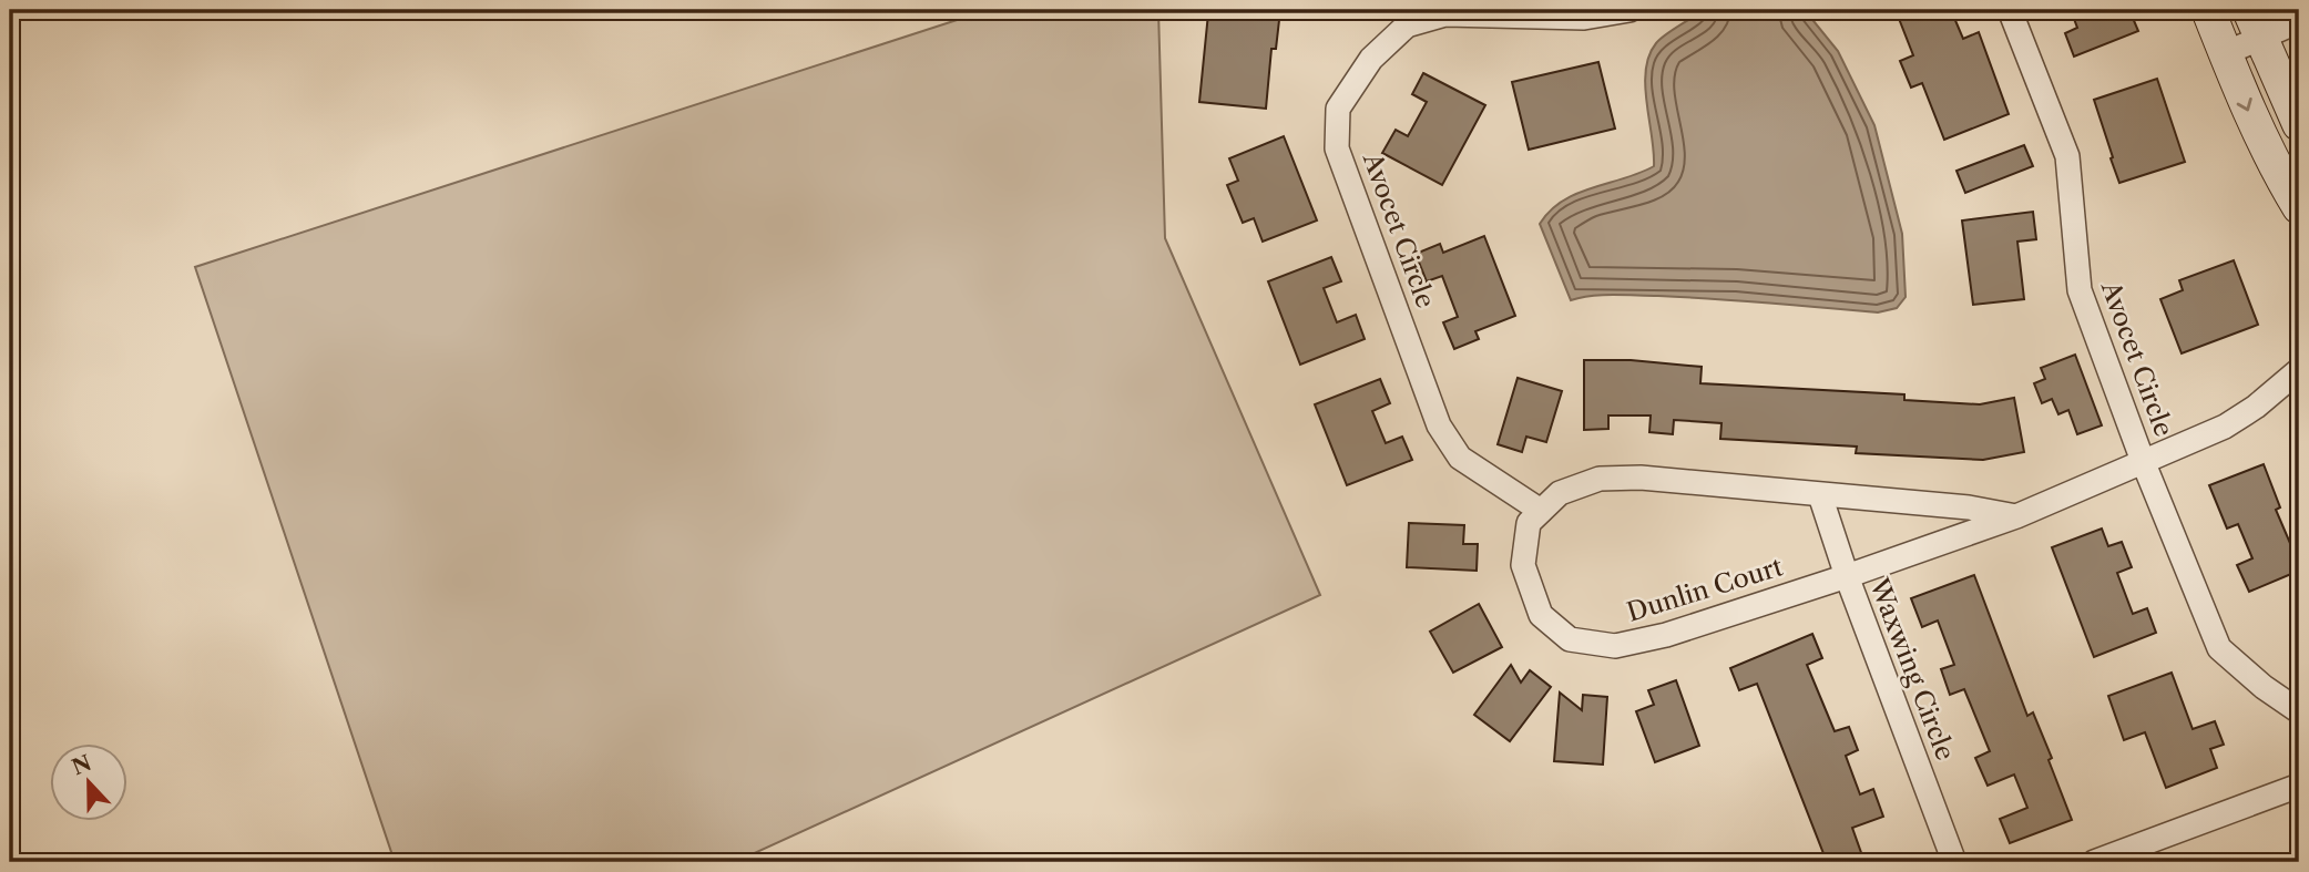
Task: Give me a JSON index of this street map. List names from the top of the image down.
{
  "streets": {
    "street": ["Avocet Circle", "Dunlin Court", "Waxwing Circle"]
  },
  "crossings": [
    ["Avocet Circle", "Dunlin Court"],
    ["Dunlin Court", "Waxwing Circle"]
  ],
  "north": "top"
}
